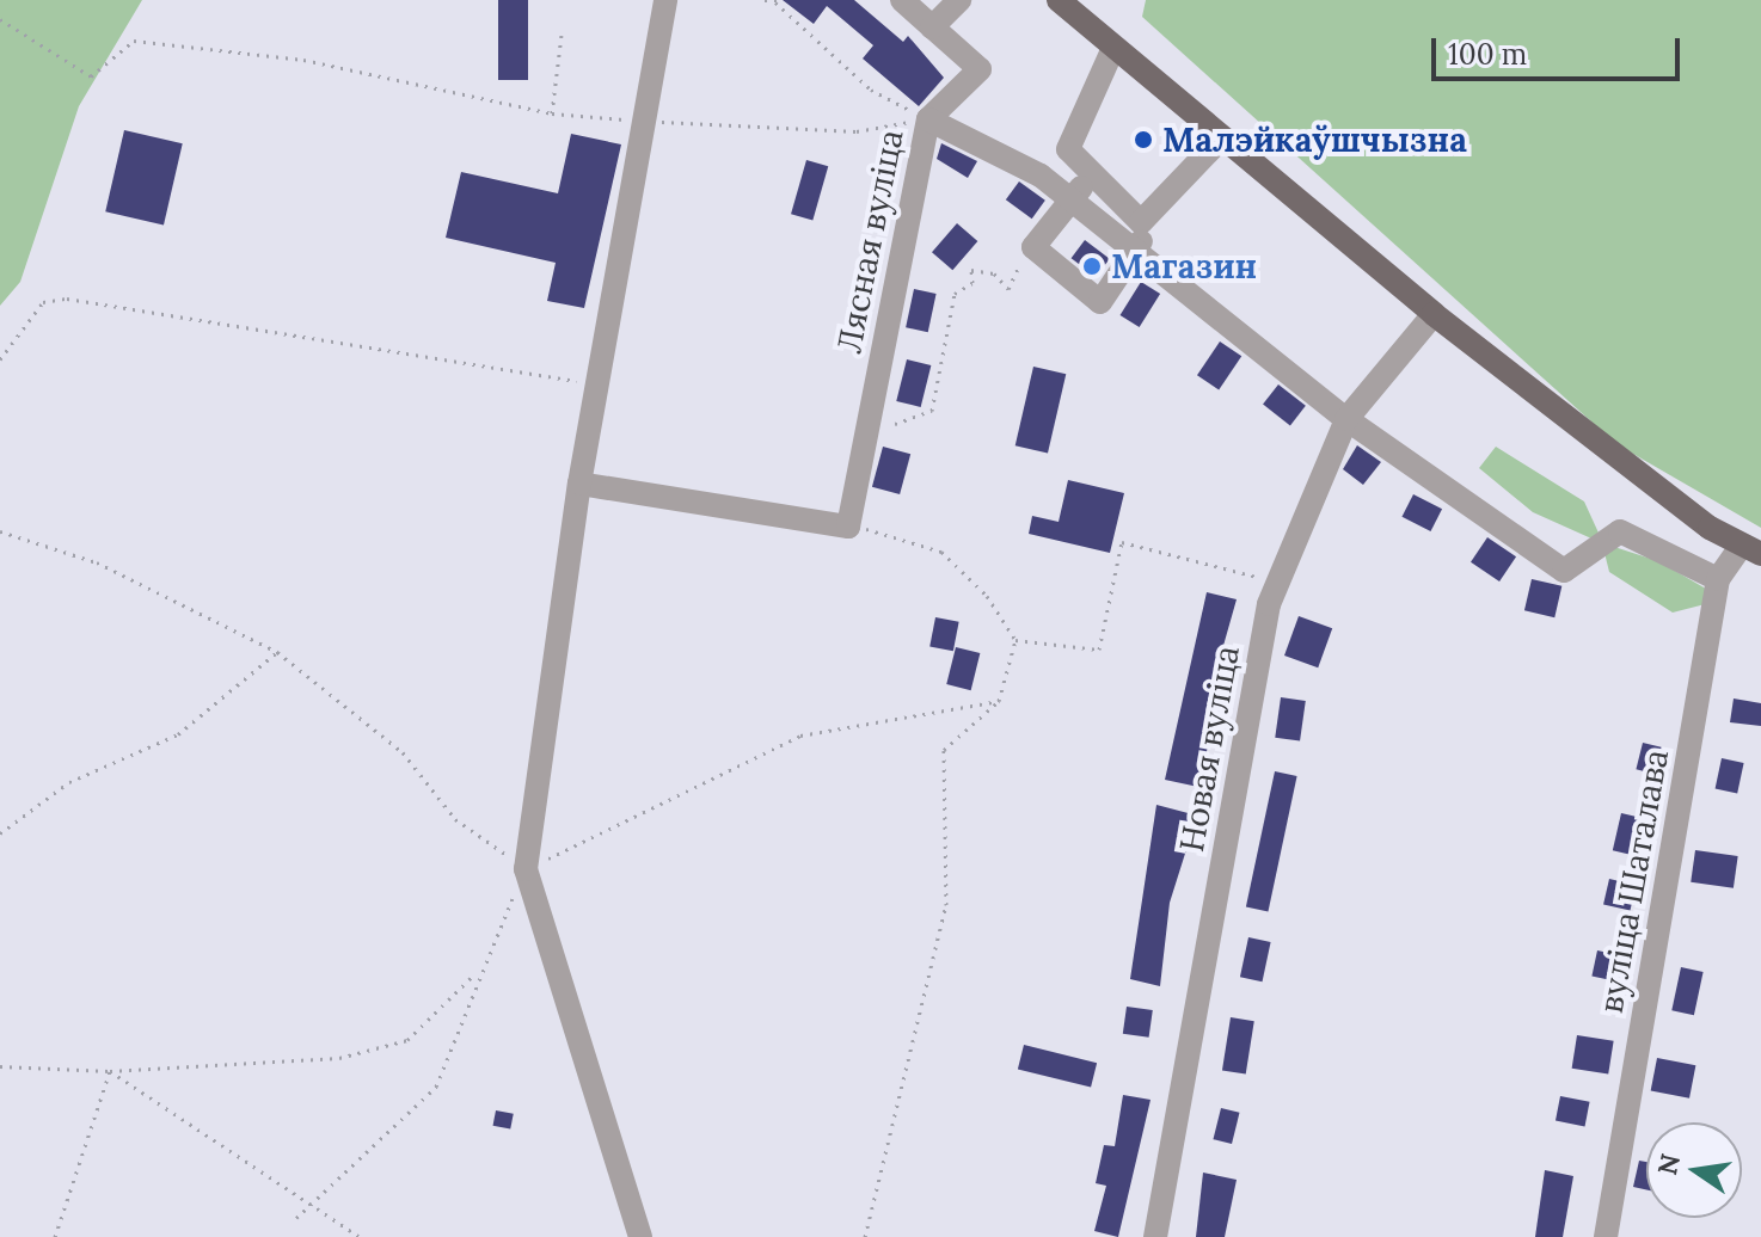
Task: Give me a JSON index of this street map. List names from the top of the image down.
{
  "streets": {
    "street": ["Лясная вуліца", "Новая вуліца", "вуліца Шаталава"]
  },
  "crossings": [
    ["Лясная вуліца", "Новая вуліца"],
    ["Лясная вуліца", "вуліца Шаталава"]
  ],
  "places": ["Малэйкаўшчызна", "Магазин"],
  "scale_bar": "100 m",
  "north": "left"
}
